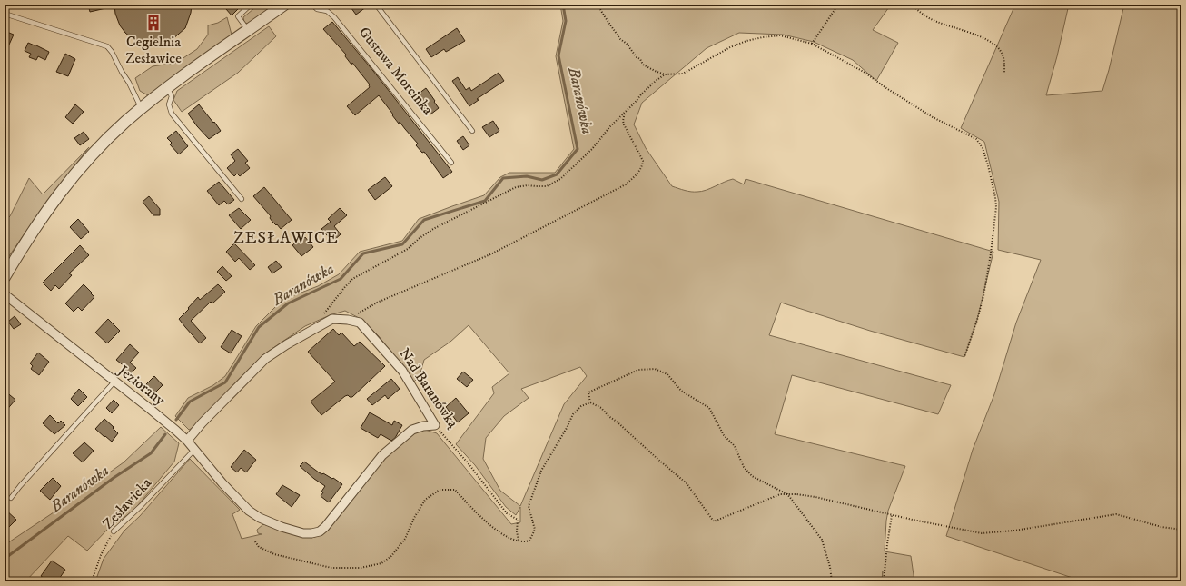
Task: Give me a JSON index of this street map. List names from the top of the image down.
{
  "streets": {
    "street": ["Jeziorany", "Nad Baranówką"],
    "lane": ["Gustawa Morcinka", "Zesławicka"]
  },
  "crossings": [
    ["Jeziorany", "Nad Baranówką"],
    ["Jeziorany", "Zesławicka"]
  ],
  "districts": ["ZESŁAWICE"],
  "water": ["Baranówka"],
  "places": {
    "building": ["Cegielnia Zesławice"]
  }
}
